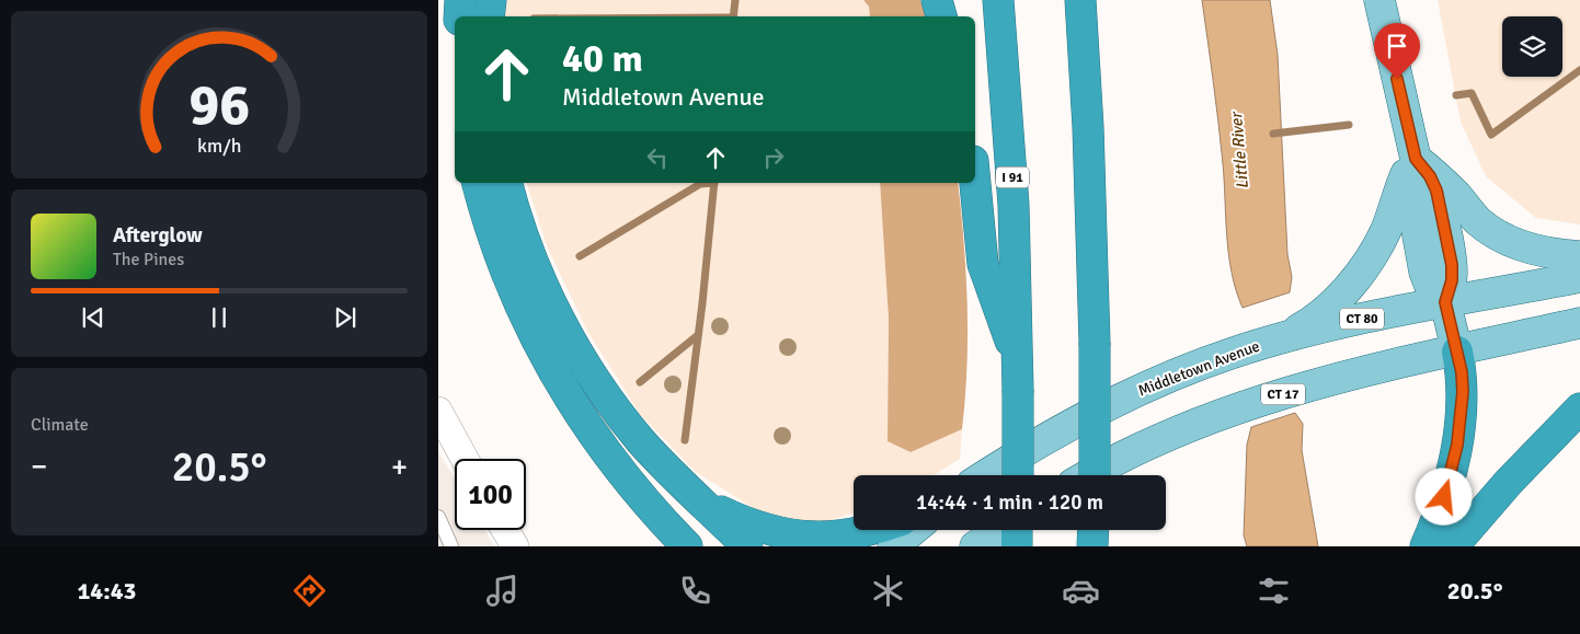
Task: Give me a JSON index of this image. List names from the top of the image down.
{
  "streets": {
    "highway": ["I 91"],
    "main road": ["CT 80", "Middletown Avenue", "CT 17"]
  },
  "crossings": [
    ["CT 80", "Middletown Avenue"]
  ],
  "water": ["Little River"],
  "page": {
    "turn": ["40 m", "Middletown Avenue"],
    "song": ["Afterglow", "The Pines"],
    "tile": "Climate",
    "heat": ["−", "20.5°", "+"],
    "limit": "100",
    "trip": "14:44 · 1 min · 120 m",
    "tabs": ["14:43", "20.5°"],
    "gauge": ["96", "km/h"]
  }
}
